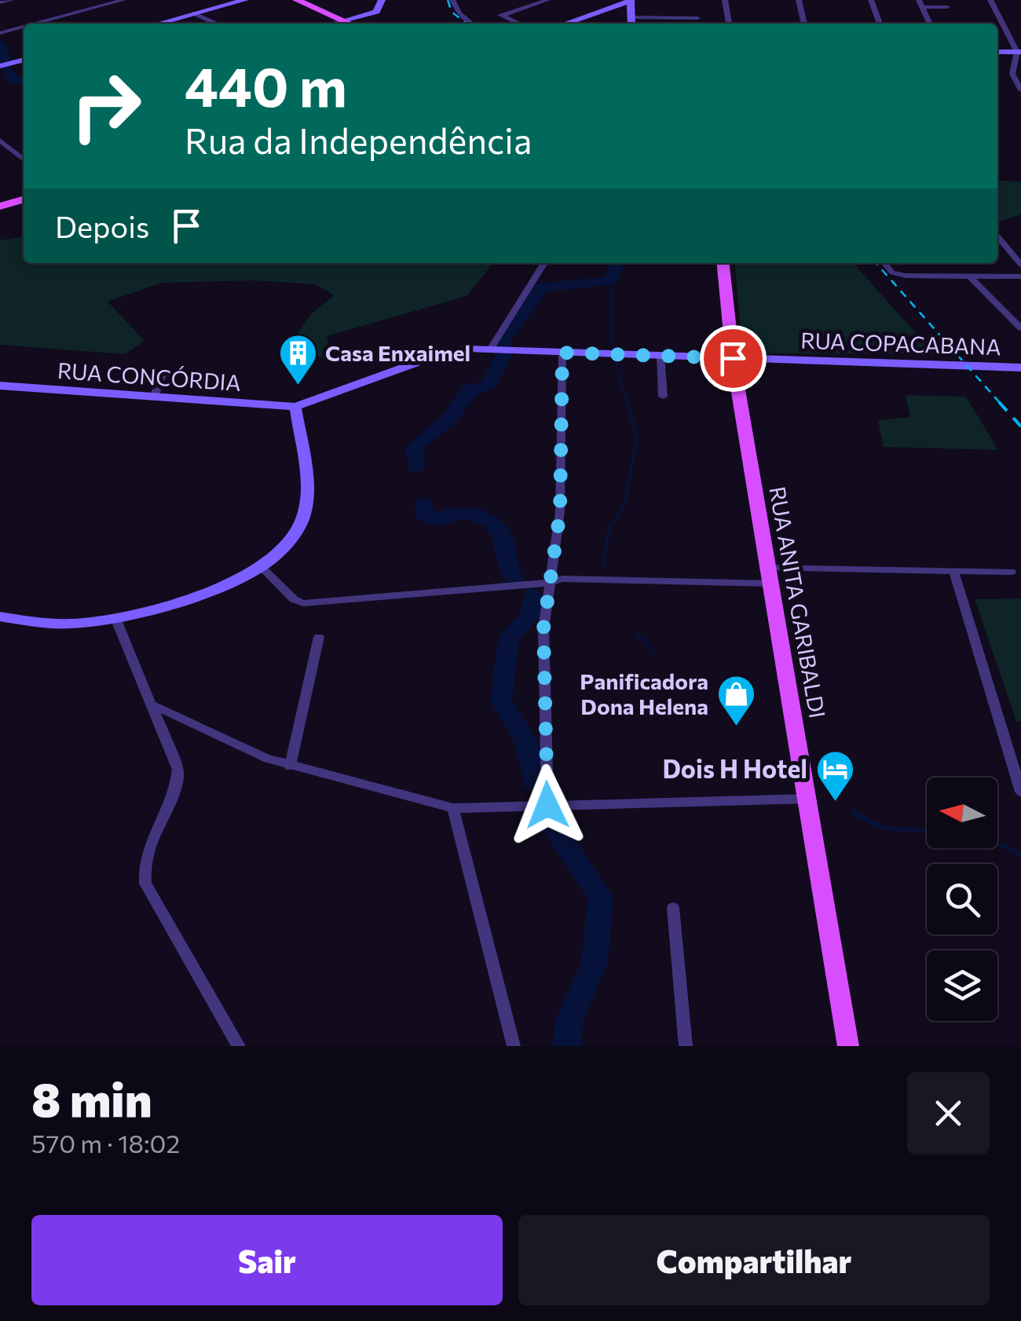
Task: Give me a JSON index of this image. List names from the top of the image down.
{
  "streets": {
    "main road": ["RUA ANITA GARIBALDI"],
    "street": ["RUA COPACABANA", "RUA CONCÓRDIA"]
  },
  "crossings": [
    ["RUA COPACABANA", "RUA CONCÓRDIA"],
    ["RUA COPACABANA", "RUA ANITA GARIBALDI"]
  ],
  "places": {
    "building": ["Casa Enxaimel"],
    "shop": ["Panificadora Dona Helena"],
    "hotel": ["Dois H Hotel"]
  },
  "north": "left",
  "page": {
    "turn": ["440 m", "Rua da Independência"],
    "then": "Depois",
    "heading": ["8 min", "570 m · 18:02"],
    "buttons": ["Sair", "Compartilhar"]
  }
}
